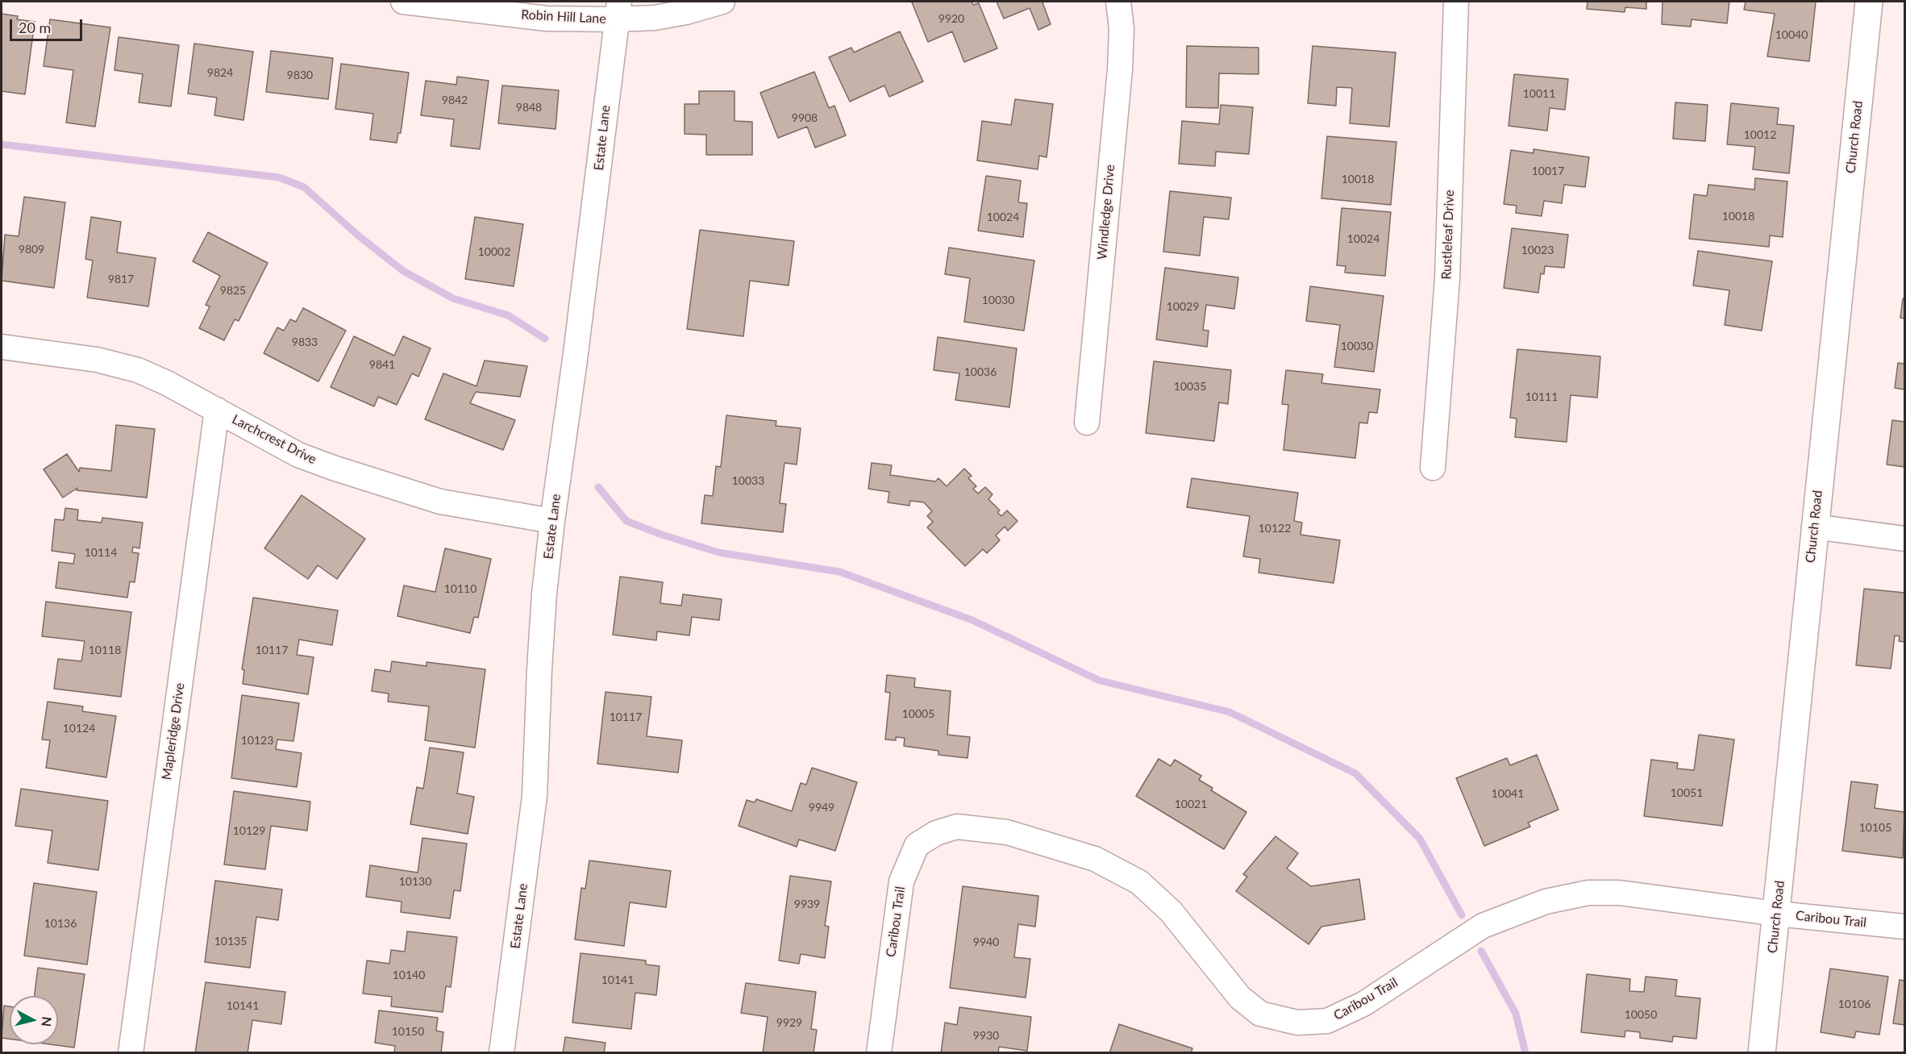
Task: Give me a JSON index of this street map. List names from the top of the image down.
{
  "streets": {
    "street": [
      "Robin Hill Lane",
      "Church Road",
      "Estate Lane",
      "Windledge Drive",
      "Rustleleaf Drive",
      "Larchcrest Drive",
      "Mapleridge Drive",
      "Caribou Trail"
    ]
  },
  "crossings": [
    ["Robin Hill Lane", "Estate Lane"],
    ["Church Road", "Caribou Trail"],
    ["Estate Lane", "Larchcrest Drive"],
    ["Larchcrest Drive", "Mapleridge Drive"]
  ],
  "house_numbers": [
    "9920",
    "10040",
    "9824",
    "9830",
    "10011",
    "9842",
    "9848",
    "9908",
    "10012",
    "10017",
    "10018",
    "10018",
    "10024",
    "10024",
    "9809",
    "10023",
    "10002",
    "9817",
    "9825",
    "10030",
    "10029",
    "9833",
    "10030",
    "9841",
    "10036",
    "10035",
    "10111",
    "10033",
    "10122",
    "10114",
    "10110",
    "10118",
    "10117",
    "10005",
    "10117",
    "10124",
    "10123",
    "10051",
    "10041",
    "10021",
    "9949",
    "10105",
    "10129",
    "10130",
    "9939",
    "10136",
    "10135",
    "9940",
    "10140",
    "10141",
    "10106",
    "10141",
    "10050",
    "9929",
    "10150",
    "9930"
  ],
  "scale_bar": "20 m",
  "north": "right"
}
